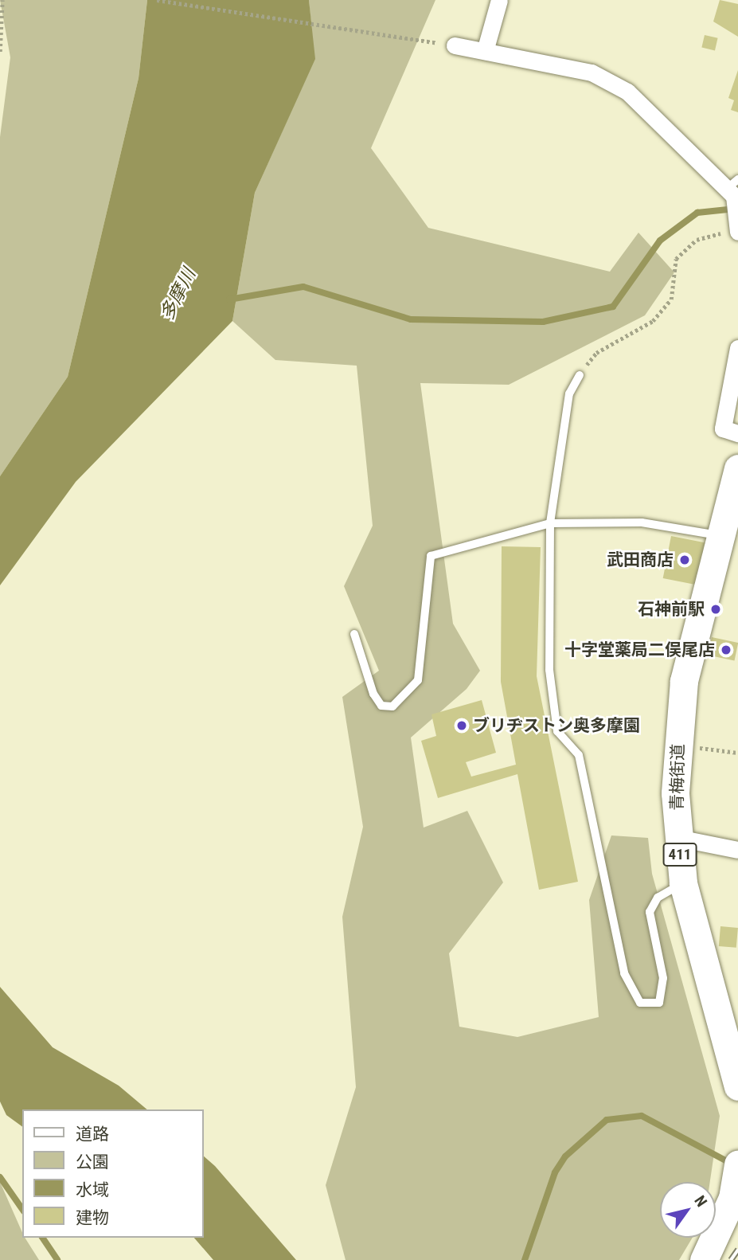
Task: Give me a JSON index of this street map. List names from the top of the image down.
{
  "streets": {
    "highway": ["青梅街道", "411"]
  },
  "water": ["多摩川"],
  "places": [
    "武田商店",
    "石神前駅",
    "十字堂薬局二俣尾店",
    "ブリヂストン奥多摩園"
  ],
  "legend": [
    "道路",
    "公園",
    "水域",
    "建物"
  ],
  "north": "top right"
}
